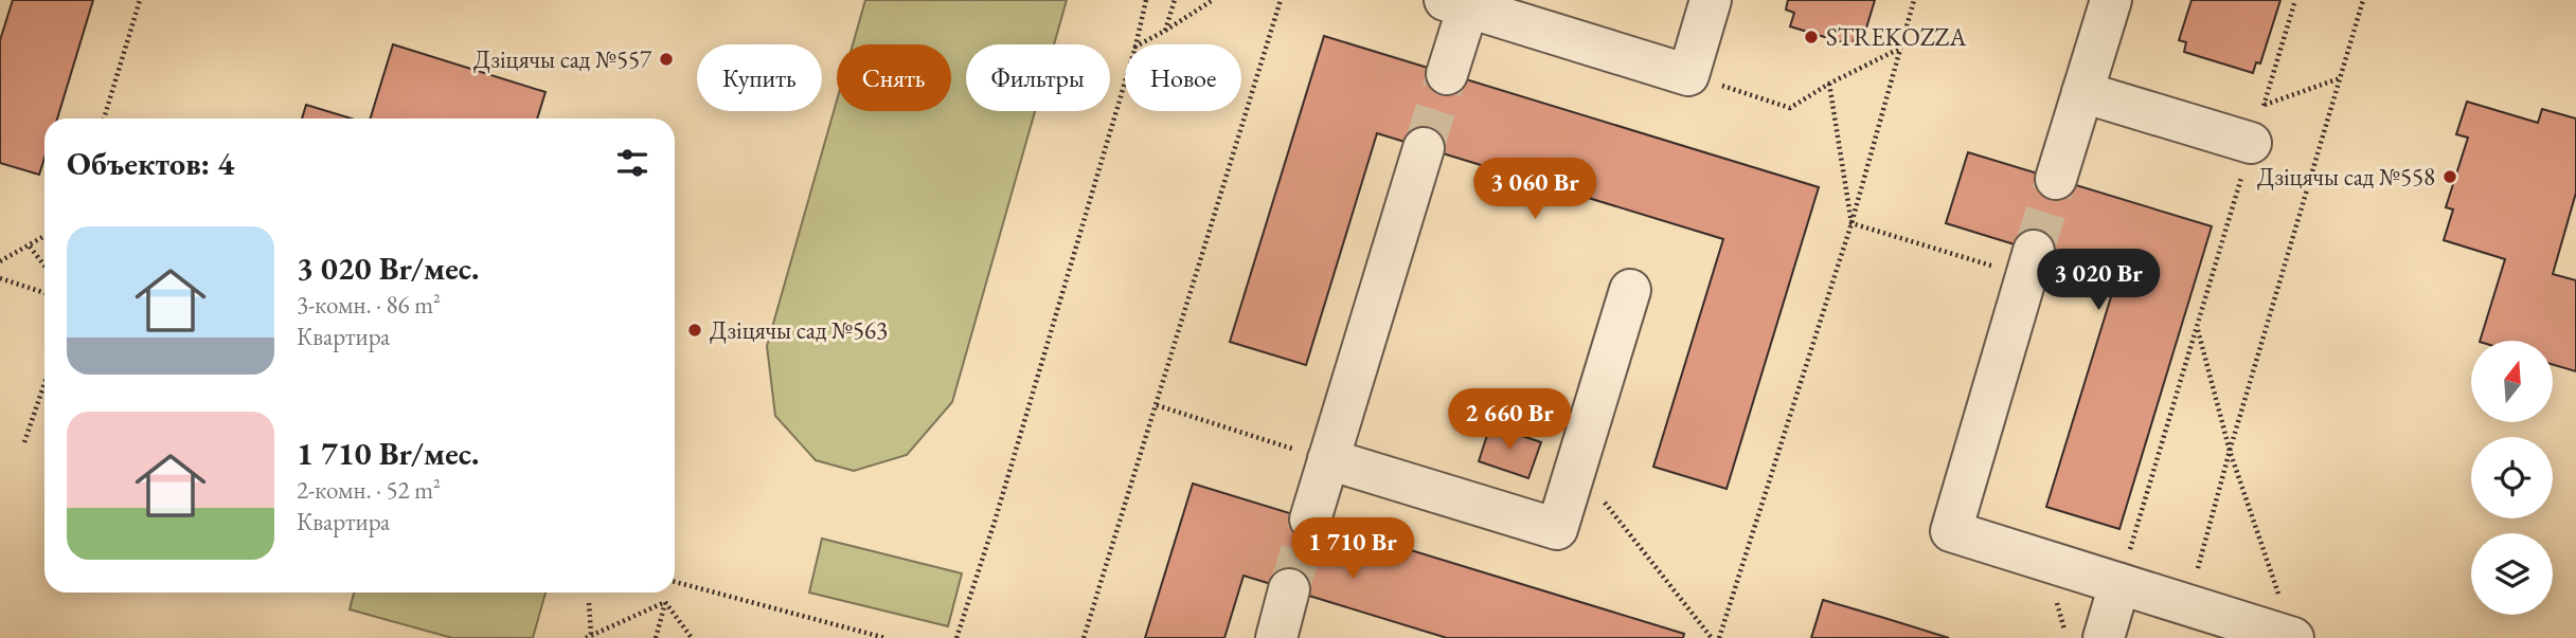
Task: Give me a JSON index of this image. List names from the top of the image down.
{
  "places": [
    "STREKOZZA",
    "Дзіцячы сад №557",
    "Дзіцячы сад №558",
    "Дзіцячы сад №563"
  ],
  "north": "top",
  "page": {
    "chip": [
      "Купить",
      "Снять",
      "Фильтры",
      "Новое"
    ],
    "heading": "Объектов: 4",
    "price": [
      "3 060 Br",
      "3 020 Br",
      "2 660 Br",
      "1 710 Br"
    ],
    "list": [
      {
        "name": "3 020 Br/мес.",
        "note": "3-комн. · 86 m² · Квартира"
      },
      {
        "name": "1 710 Br/мес.",
        "note": "2-комн. · 52 m² · Квартира"
      }
    ]
  }
}
